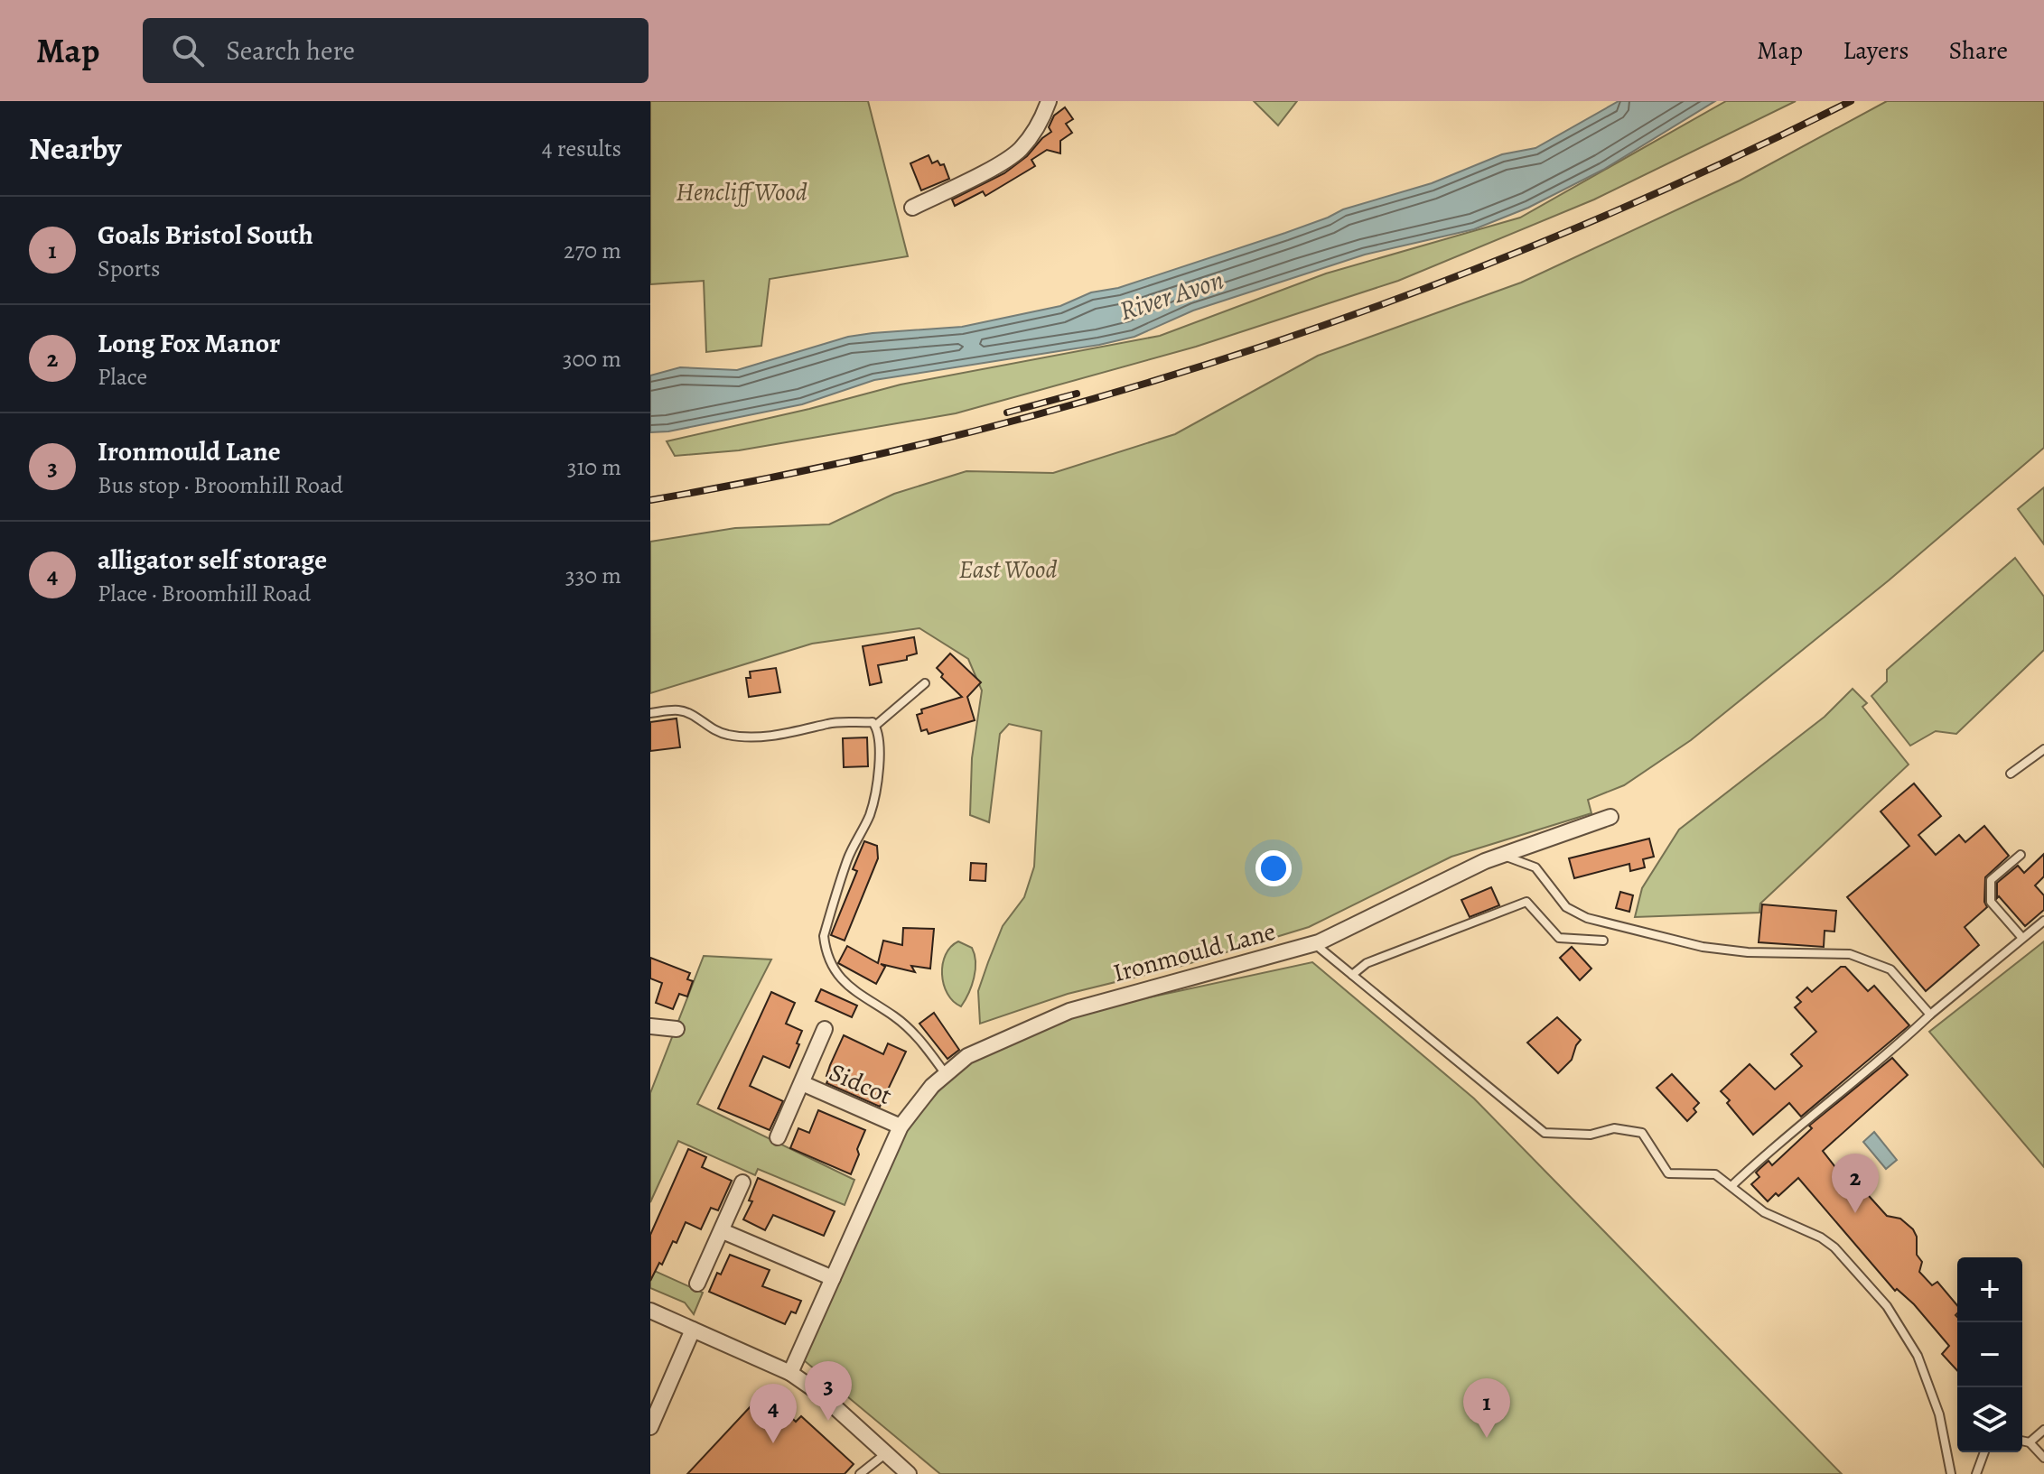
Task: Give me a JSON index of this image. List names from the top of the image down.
{
  "streets": {
    "street": ["Ironmould Lane", "Sidcot"]
  },
  "crossings": [
    ["Ironmould Lane", "Sidcot"]
  ],
  "water": ["River Avon"],
  "parks": ["Hencliff Wood", "East Wood"],
  "page": {
    "header": "Map",
    "search": "Search here",
    "nav": ["Map", "Layers", "Share"],
    "heading": ["Nearby", "4 results"],
    "list": [
      {
        "mark": "1",
        "name": "Goals Bristol South",
        "note": "Sports",
        "value": "270 m"
      },
      {
        "mark": "2",
        "name": "Long Fox Manor",
        "note": "Place",
        "value": "300 m"
      },
      {
        "mark": "3",
        "name": "Ironmould Lane",
        "note": "Bus stop · Broomhill Road",
        "value": "310 m"
      },
      {
        "mark": "4",
        "name": "alligator self storage",
        "note": "Place · Broomhill Road",
        "value": "330 m"
      }
    ],
    "pins": [
      "2",
      "3",
      "1",
      "4"
    ],
    "map_buttons": ["+", "−"]
  }
}
